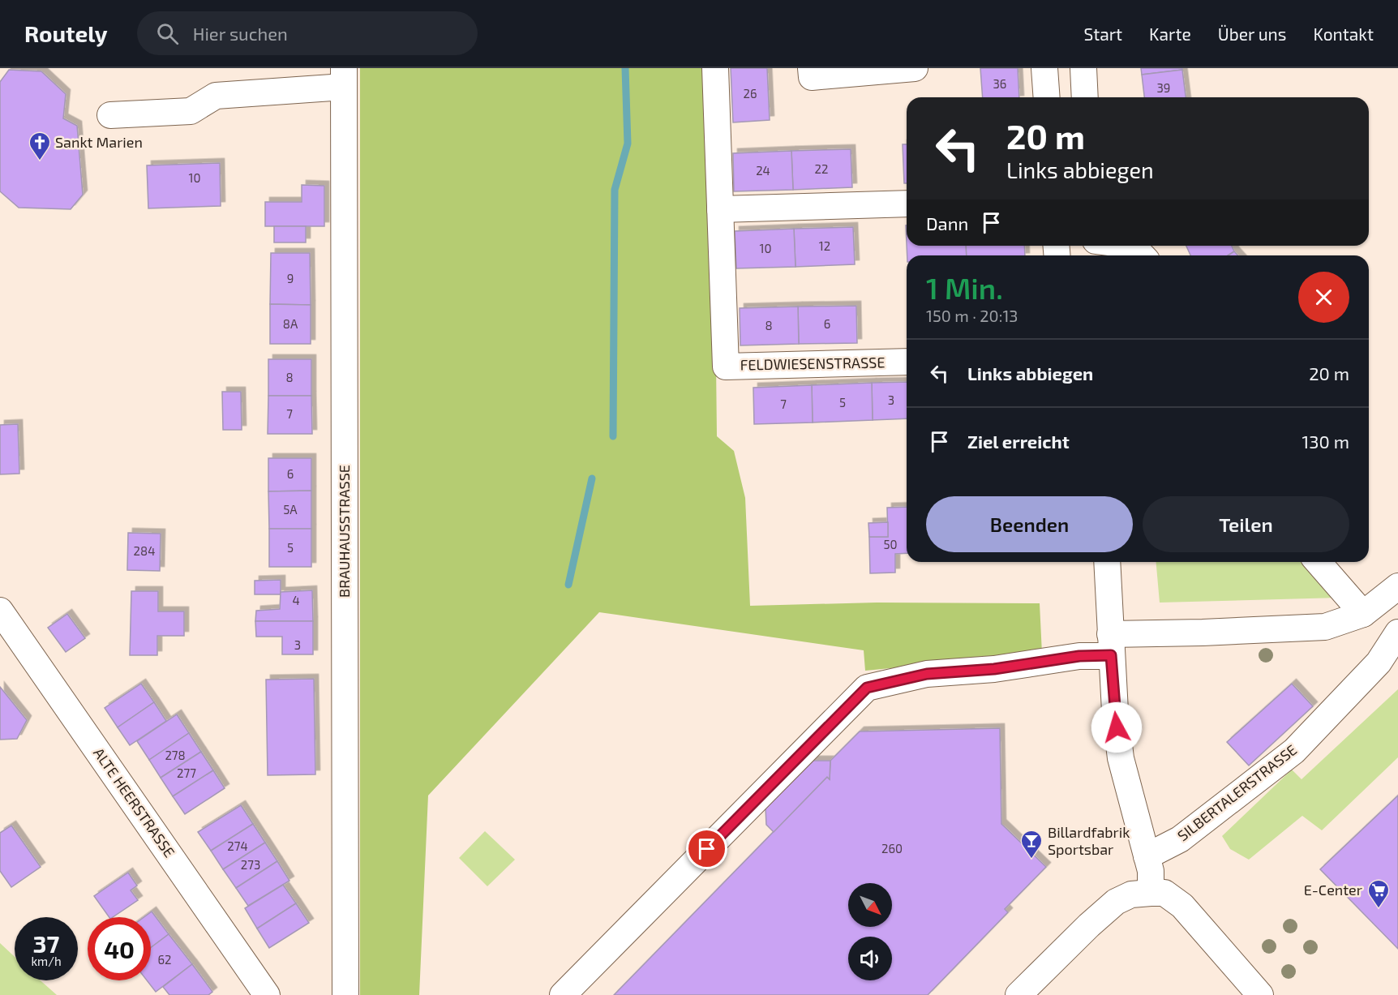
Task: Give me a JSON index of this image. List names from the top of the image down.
{
  "streets": {
    "street": [
      "FELDWIESENSTRASSE",
      "BRAUHAUSSTRASSE",
      "SILBERTALERSTRASSE",
      "ALTE HEERSTRASSE"
    ]
  },
  "places": {
    "church": ["Sankt Marien"],
    "bar": ["Billardfabrik Sportsbar"],
    "supermarket": ["E-Center"]
  },
  "house_numbers": [
    "36",
    "39",
    "26",
    "22",
    "24",
    "10",
    "12",
    "10",
    "9",
    "8A",
    "6",
    "8",
    "8",
    "3",
    "5",
    "7",
    "7",
    "6",
    "5A",
    "50",
    "5",
    "284",
    "4",
    "3",
    "278",
    "277",
    "274",
    "260",
    "273",
    "62"
  ],
  "north": "bottom right",
  "page": {
    "header": "Routely",
    "search": "Hier suchen",
    "nav": [
      "Start",
      "Karte",
      "Über uns",
      "Kontakt"
    ],
    "turn": ["20 m", "Links abbiegen"],
    "then": "Dann",
    "heading": ["1 Min.", "150 m · 20:13"],
    "list": [
      {
        "name": "Links abbiegen",
        "value": "20 m"
      },
      {
        "name": "Ziel erreicht",
        "value": "130 m"
      }
    ],
    "buttons": ["Beenden", "Teilen"],
    "speed": "37 km/h",
    "limit": "40"
  }
}
